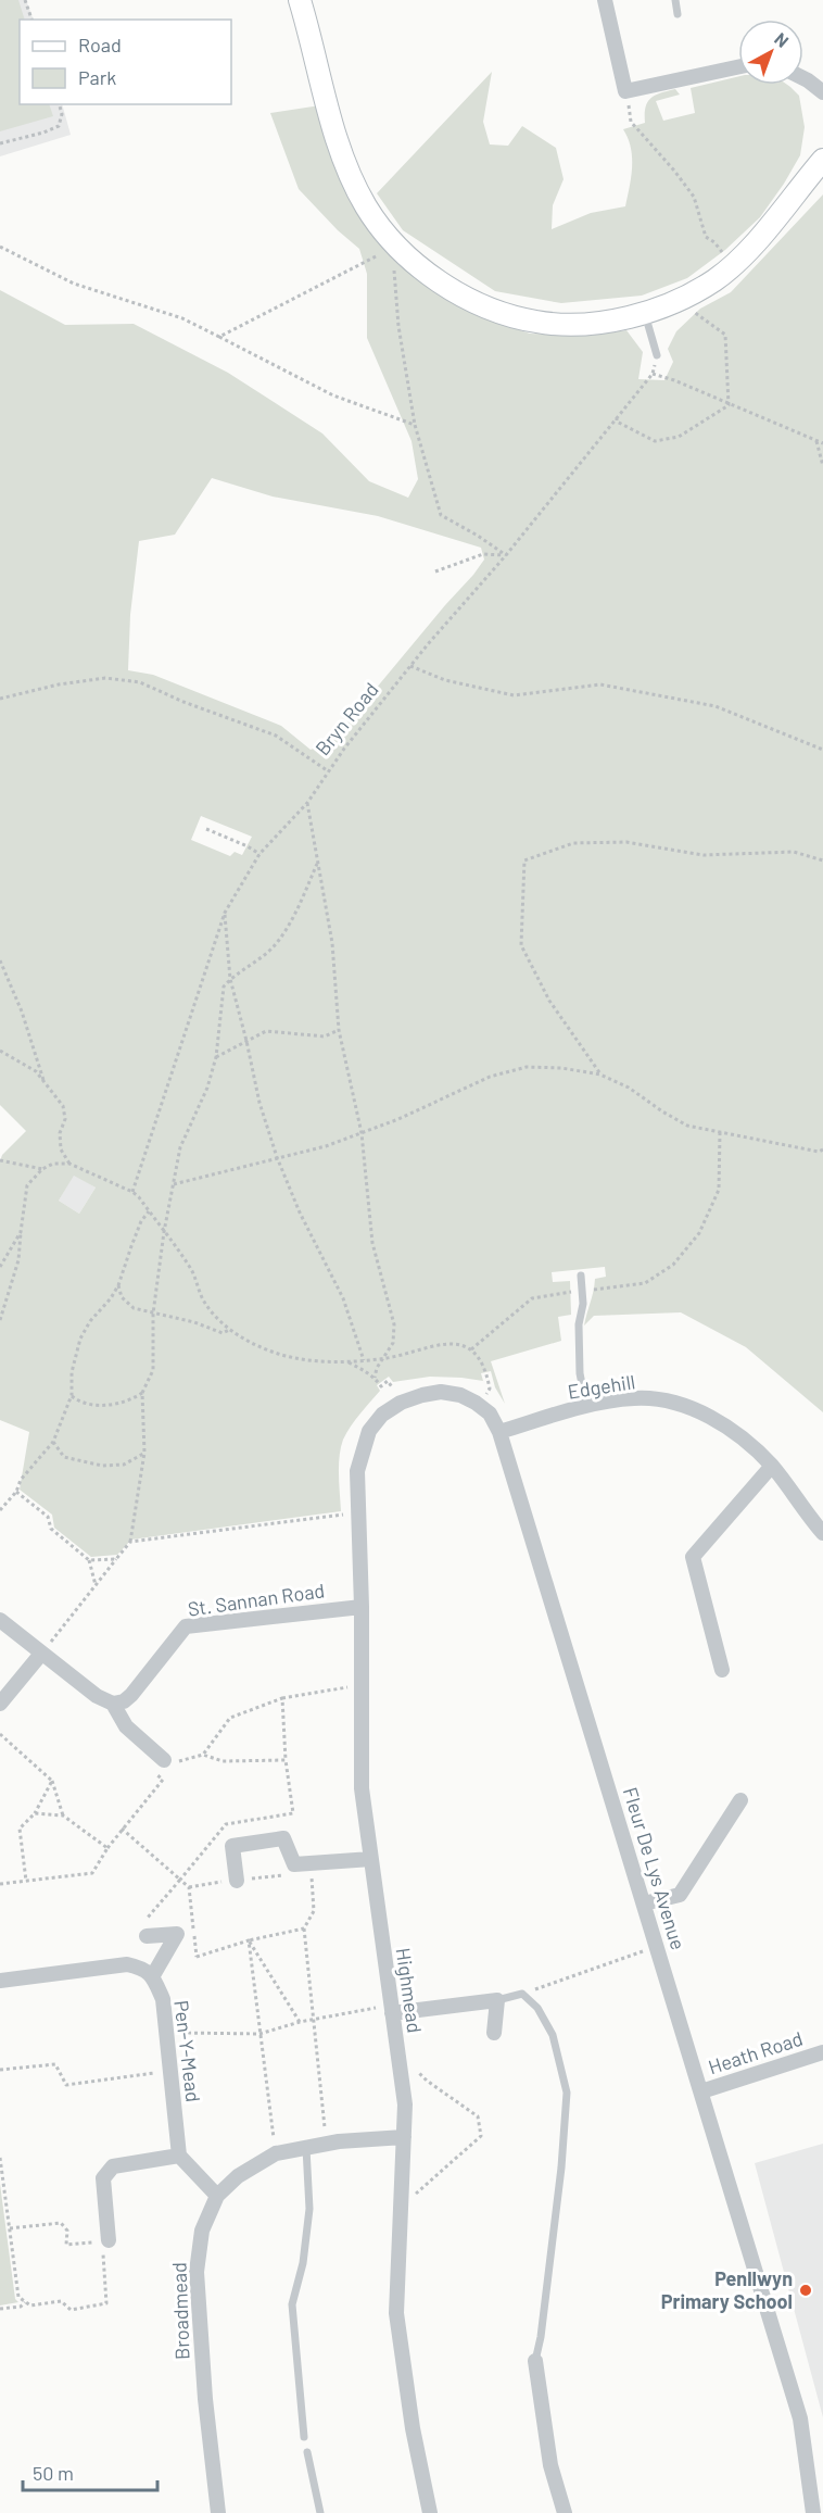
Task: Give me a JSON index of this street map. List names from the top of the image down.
{
  "streets": {
    "street": [
      "Edgehill",
      "St. Sannan Road",
      "Fleur De Lys Avenue",
      "Highmead",
      "Pen-Y-Mead",
      "Heath Road",
      "Broadmead"
    ],
    "path": ["Bryn Road"]
  },
  "crossings": [
    ["Edgehill", "Fleur De Lys Avenue"],
    ["St. Sannan Road", "Highmead"],
    ["Fleur De Lys Avenue", "Highmead"],
    ["Fleur De Lys Avenue", "Heath Road"],
    ["Highmead", "Broadmead"]
  ],
  "places": ["Penllwyn Primary School"],
  "legend": ["Road", "Park"],
  "scale_bar": "50 m",
  "north": "top right"
}
